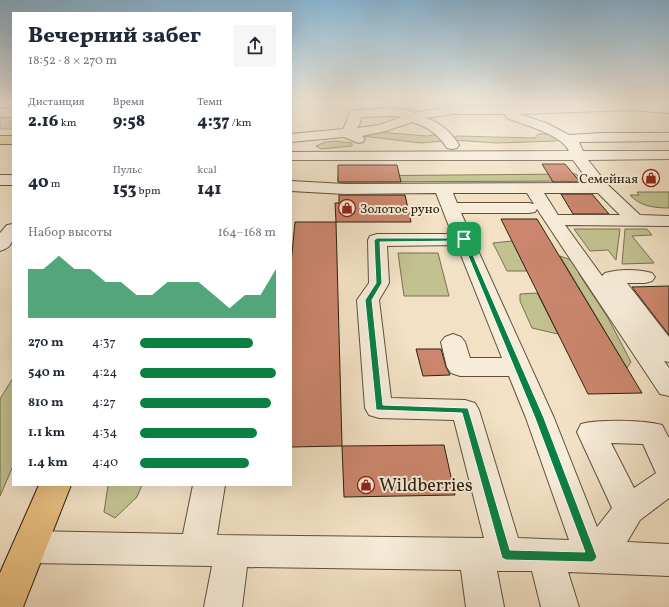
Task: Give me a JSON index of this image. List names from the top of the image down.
{
  "places": {
    "shop": ["Семейная", "Золотое руно", "Wildberries"]
  },
  "page": {
    "heading": ["Вечерний забег", "18:52 · 8 × 270 m"],
    "stats": [
      ["Дистанция", "2.16 km"],
      ["Время", "9:58"],
      ["Темп", "4:37 /km"],
      ["40 m"],
      ["Пульс", "153 bpm"],
      ["kcal", "141"]
    ],
    "chart": ["Набор высоты", "164–168 m"],
    "list": [
      {
        "name": "270 m",
        "note": "4:37"
      },
      {
        "name": "540 m",
        "note": "4:24"
      },
      {
        "name": "810 m",
        "note": "4:27"
      },
      {
        "name": "1.1 km",
        "note": "4:34"
      },
      {
        "name": "1.4 km",
        "note": "4:40"
      }
    ]
  }
}
